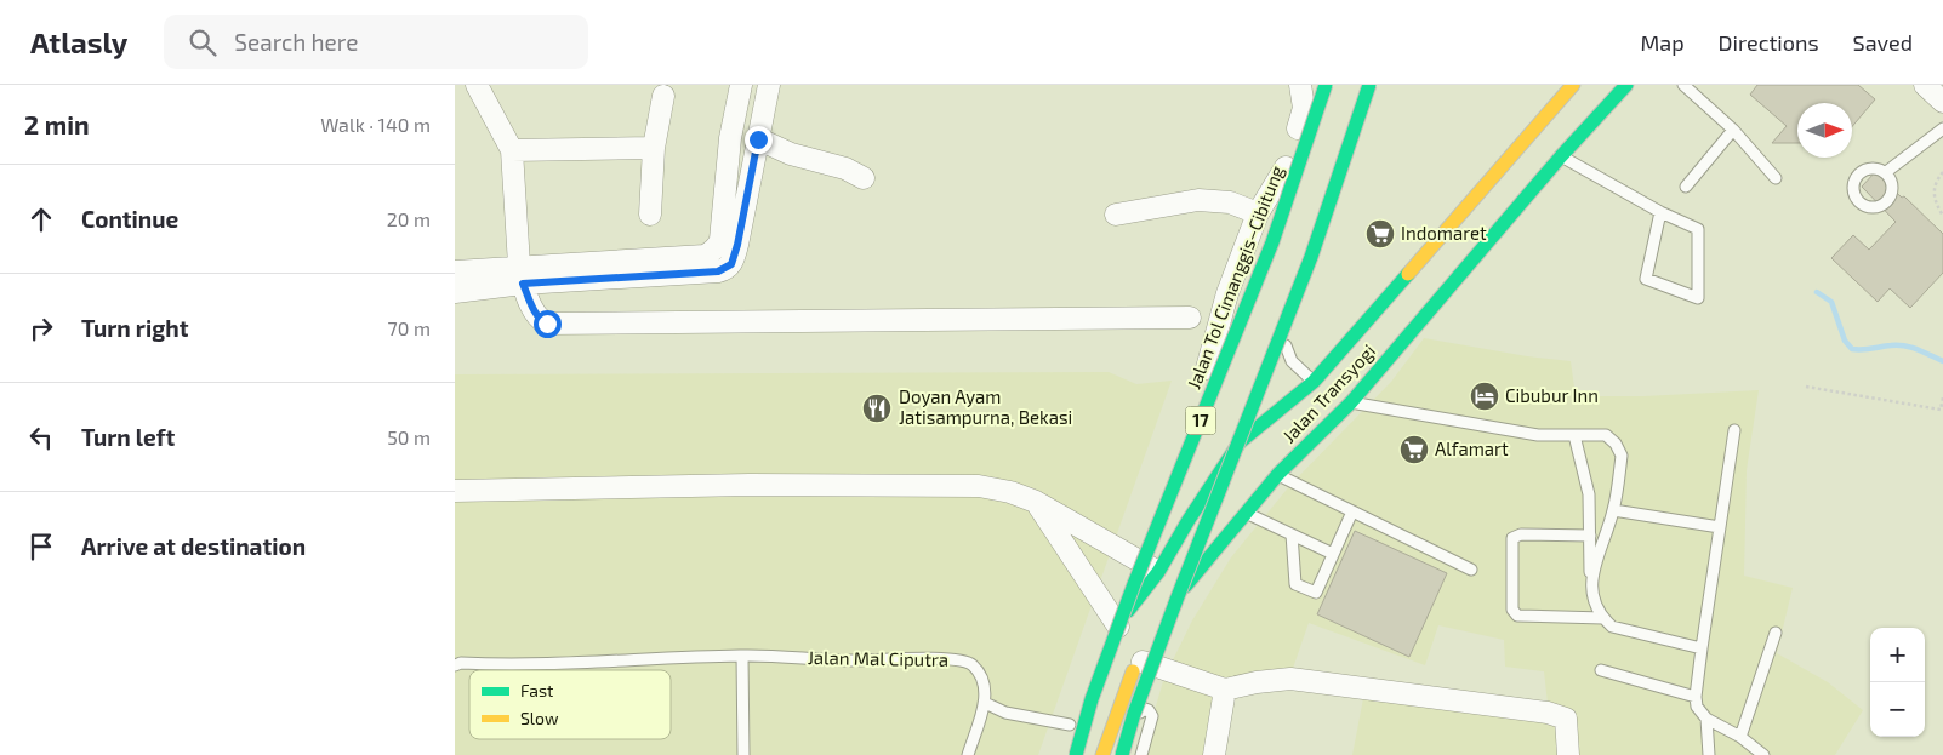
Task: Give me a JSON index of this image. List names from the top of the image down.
{
  "streets": {
    "highway": ["Jalan Tol Cimanggis–Cibitung", "Jalan Transyogi", "17"],
    "lane": ["Jalan Mal Ciputra"]
  },
  "places": {
    "supermarket": ["Indomaret", "Alfamart"],
    "hotel": ["Cibubur Inn"],
    "restaurant": ["Doyan Ayam Jatisampurna, Bekasi"]
  },
  "legend": ["Fast", "Slow"],
  "north": "right",
  "page": {
    "header": "Atlasly",
    "search": "Search here",
    "nav": ["Map", "Directions", "Saved"],
    "heading": ["2 min", "Walk · 140 m"],
    "list": [
      ["Continue", "20 m"],
      ["Turn right", "70 m"],
      ["Turn left", "50 m"],
      "Arrive at destination"
    ],
    "map_buttons": ["+", "−"]
  }
}
